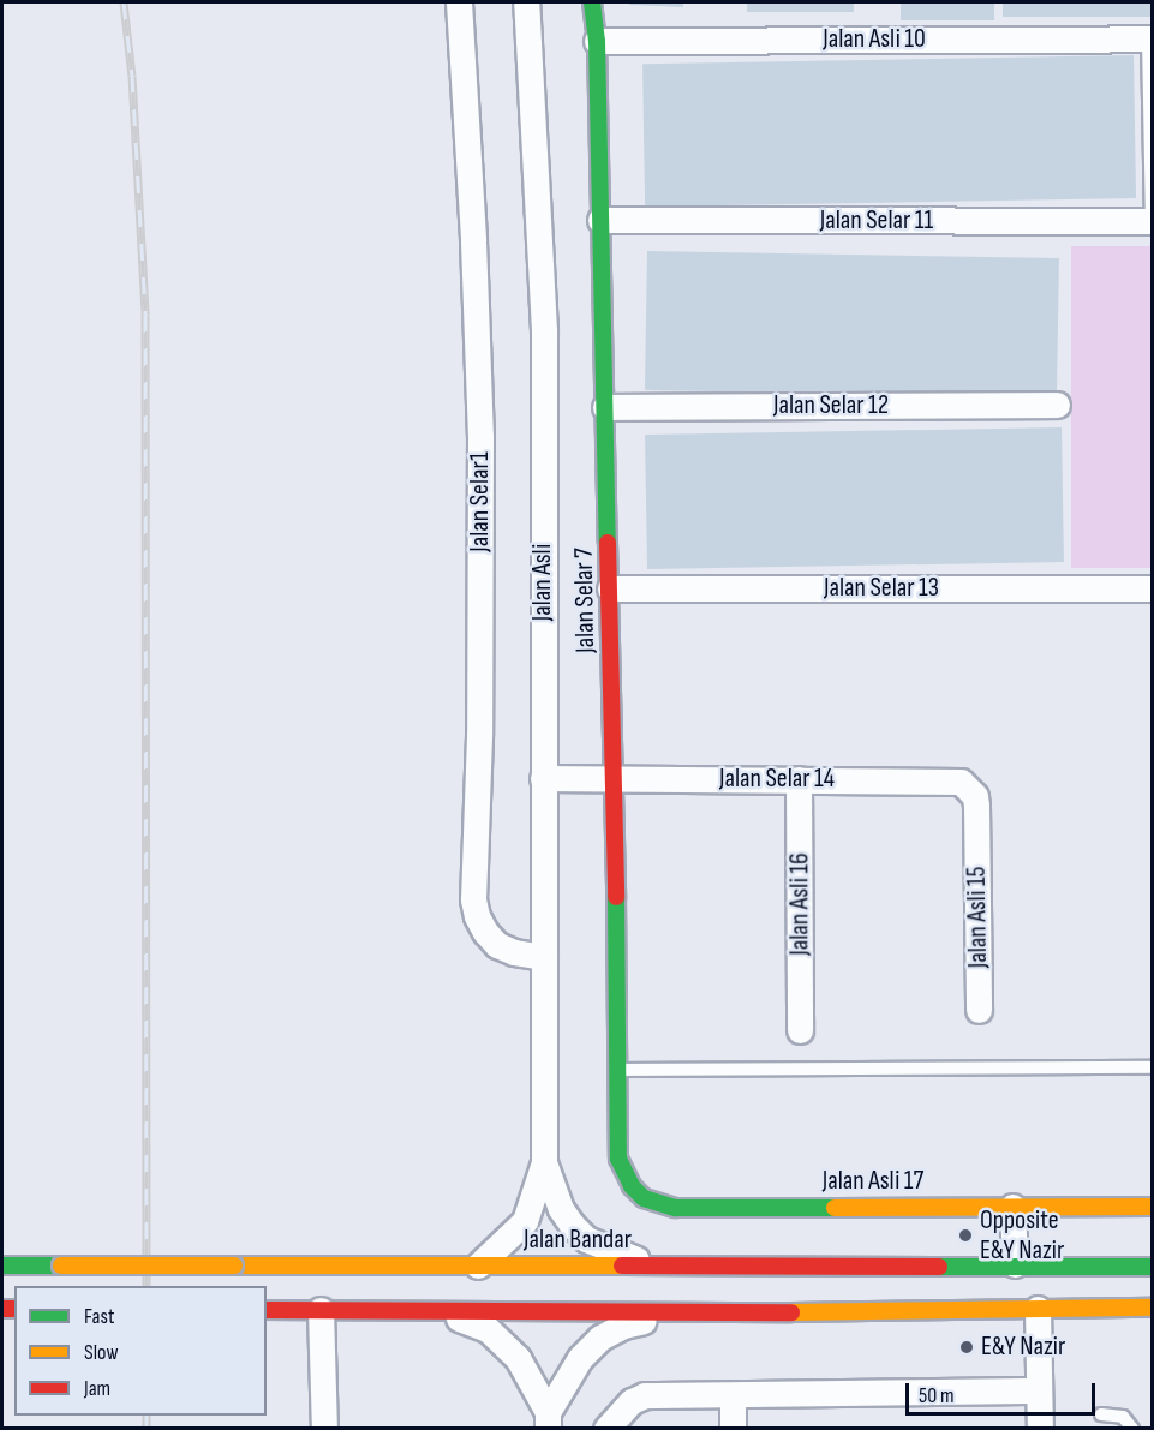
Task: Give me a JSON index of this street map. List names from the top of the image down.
{
  "streets": {
    "main road": ["Jalan Selar 7", "Jalan Asli 17", "Jalan Bandar"],
    "street": [
      "Jalan Asli 10",
      "Jalan Selar 11",
      "Jalan Selar 12",
      "Jalan Selar1",
      "Jalan Asli",
      "Jalan Selar 13",
      "Jalan Selar 14",
      "Jalan Asli 16",
      "Jalan Asli 15"
    ]
  },
  "crossings": [
    ["Jalan Asli 10", "Jalan Selar 7"],
    ["Jalan Selar 11", "Jalan Selar 7"],
    ["Jalan Selar 12", "Jalan Selar 7"],
    ["Jalan Selar1", "Jalan Asli"],
    ["Jalan Asli", "Jalan Selar 14"],
    ["Jalan Asli", "Jalan Bandar"],
    ["Jalan Selar 13", "Jalan Selar 7"],
    ["Jalan Selar 7", "Jalan Selar 14"],
    ["Jalan Selar 7", "Jalan Asli 17"],
    ["Jalan Selar 14", "Jalan Asli 16"],
    ["Jalan Selar 14", "Jalan Asli 15"]
  ],
  "places": ["Opposite E&Y Nazir", "E&Y Nazir"],
  "legend": ["Fast", "Slow", "Jam"],
  "scale_bar": "50 m"
}
